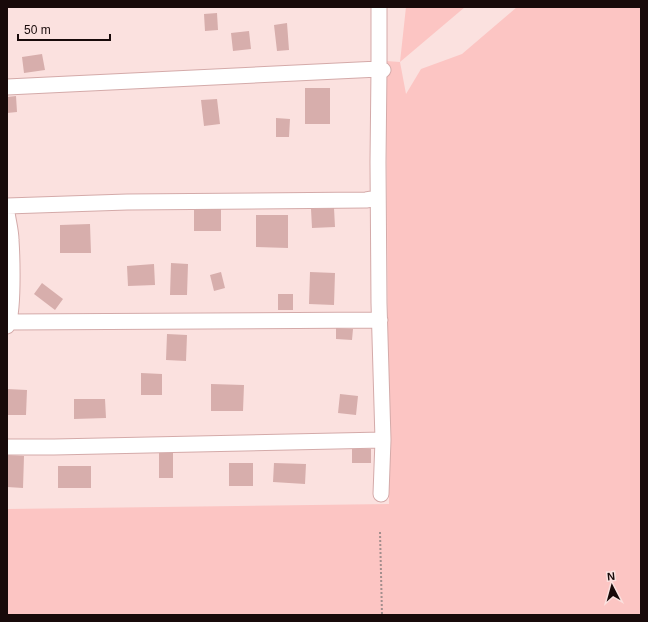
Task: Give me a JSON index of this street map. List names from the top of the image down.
{
  "scale_bar": "50 m",
  "north": "top"
}
